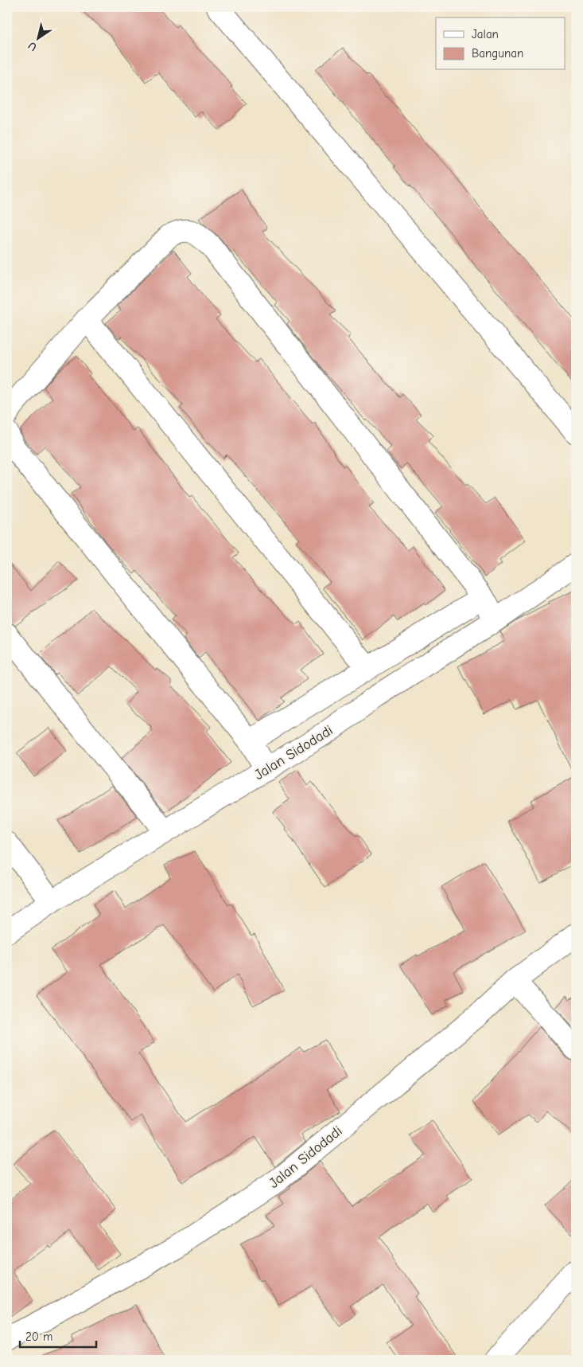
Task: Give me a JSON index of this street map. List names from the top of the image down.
{
  "streets": {
    "street": ["Jalan Sidodadi"]
  },
  "legend": ["Jalan", "Bangunan"],
  "scale_bar": "20 m",
  "north": "bottom left"
}
